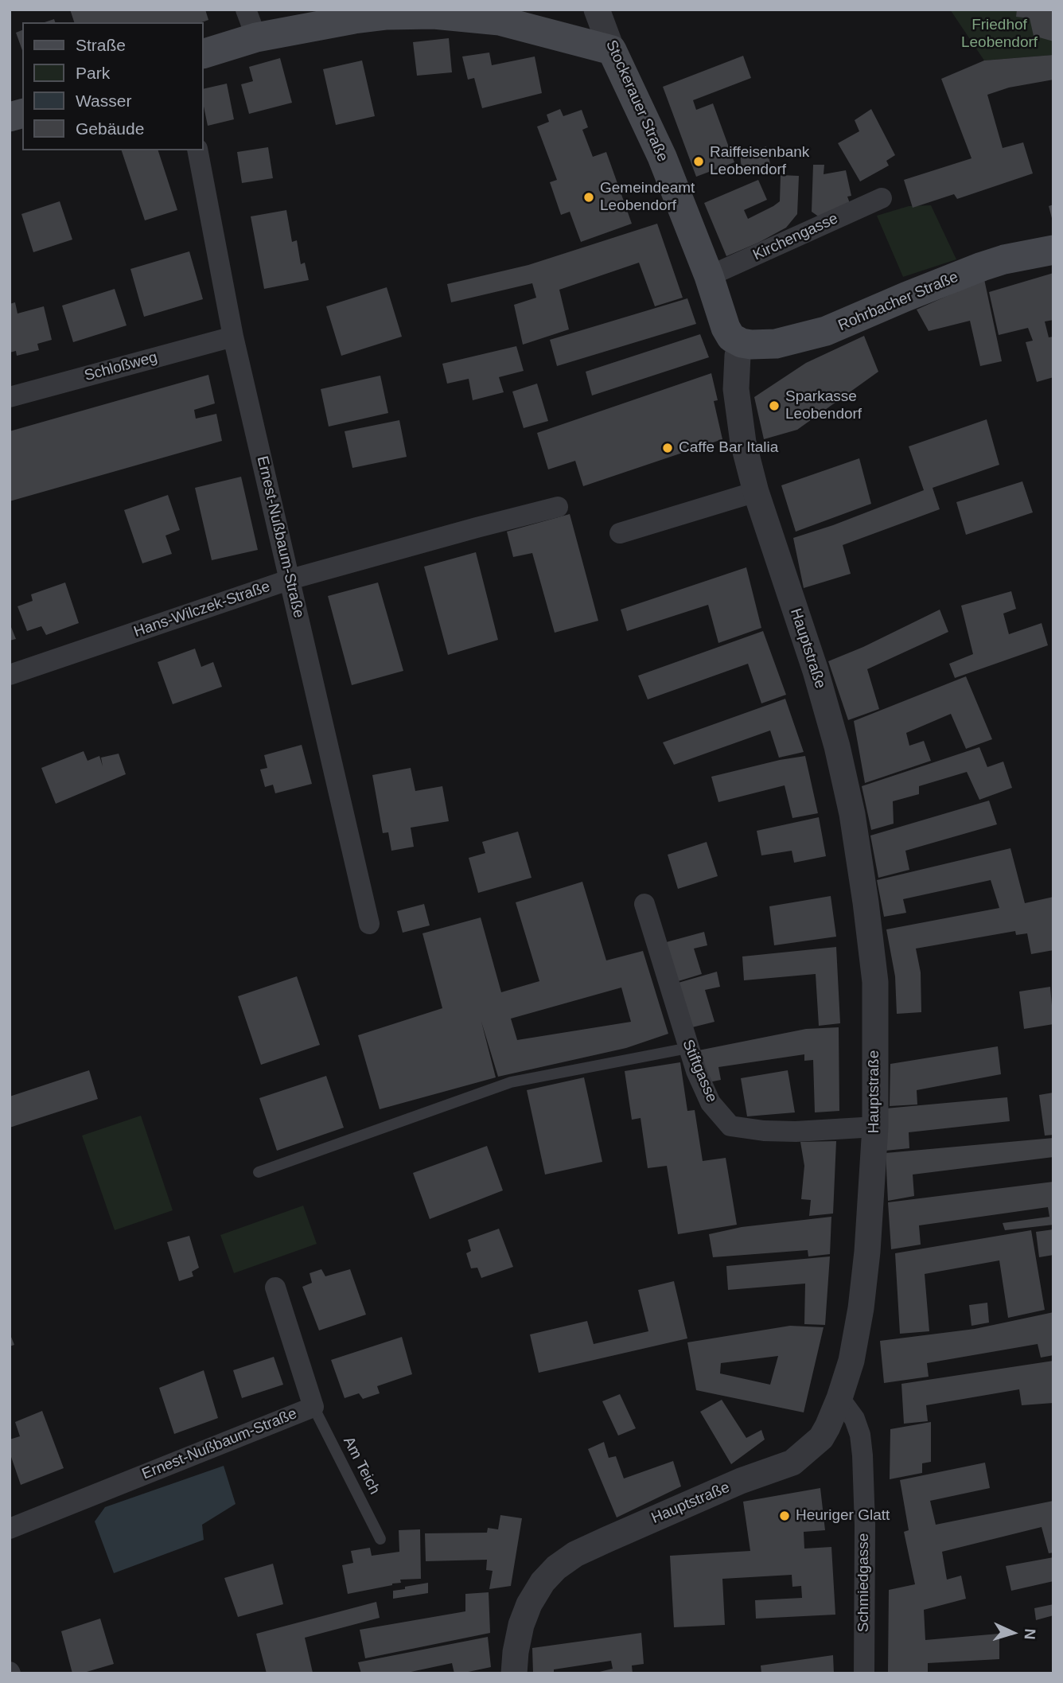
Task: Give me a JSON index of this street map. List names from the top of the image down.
{
  "streets": {
    "main road": ["Stockerauer Straße", "Rohrbacher Straße"],
    "street": [
      "Kirchengasse",
      "Schloßweg",
      "Ernest-Nußbaum-Straße",
      "Hans-Wilczek-Straße",
      "Hauptstraße",
      "Stiftgasse",
      "Schmiedgasse"
    ],
    "lane": ["Am Teich"]
  },
  "crossings": [
    ["Stockerauer Straße", "Kirchengasse"],
    ["Stockerauer Straße", "Rohrbacher Straße"],
    ["Stockerauer Straße", "Hauptstraße"],
    ["Rohrbacher Straße", "Hauptstraße"],
    ["Schloßweg", "Ernest-Nußbaum-Straße"],
    ["Ernest-Nußbaum-Straße", "Hans-Wilczek-Straße"],
    ["Ernest-Nußbaum-Straße", "Am Teich"],
    ["Hauptstraße", "Stiftgasse"],
    ["Hauptstraße", "Schmiedgasse"]
  ],
  "parks": ["Friedhof Leobendorf"],
  "places": [
    "Raiffeisenbank Leobendorf",
    "Gemeindeamt Leobendorf",
    "Sparkasse Leobendorf",
    "Caffe Bar Italia",
    "Heuriger Glatt"
  ],
  "legend": [
    "Straße",
    "Park",
    "Wasser",
    "Gebäude"
  ],
  "north": "right"
}
